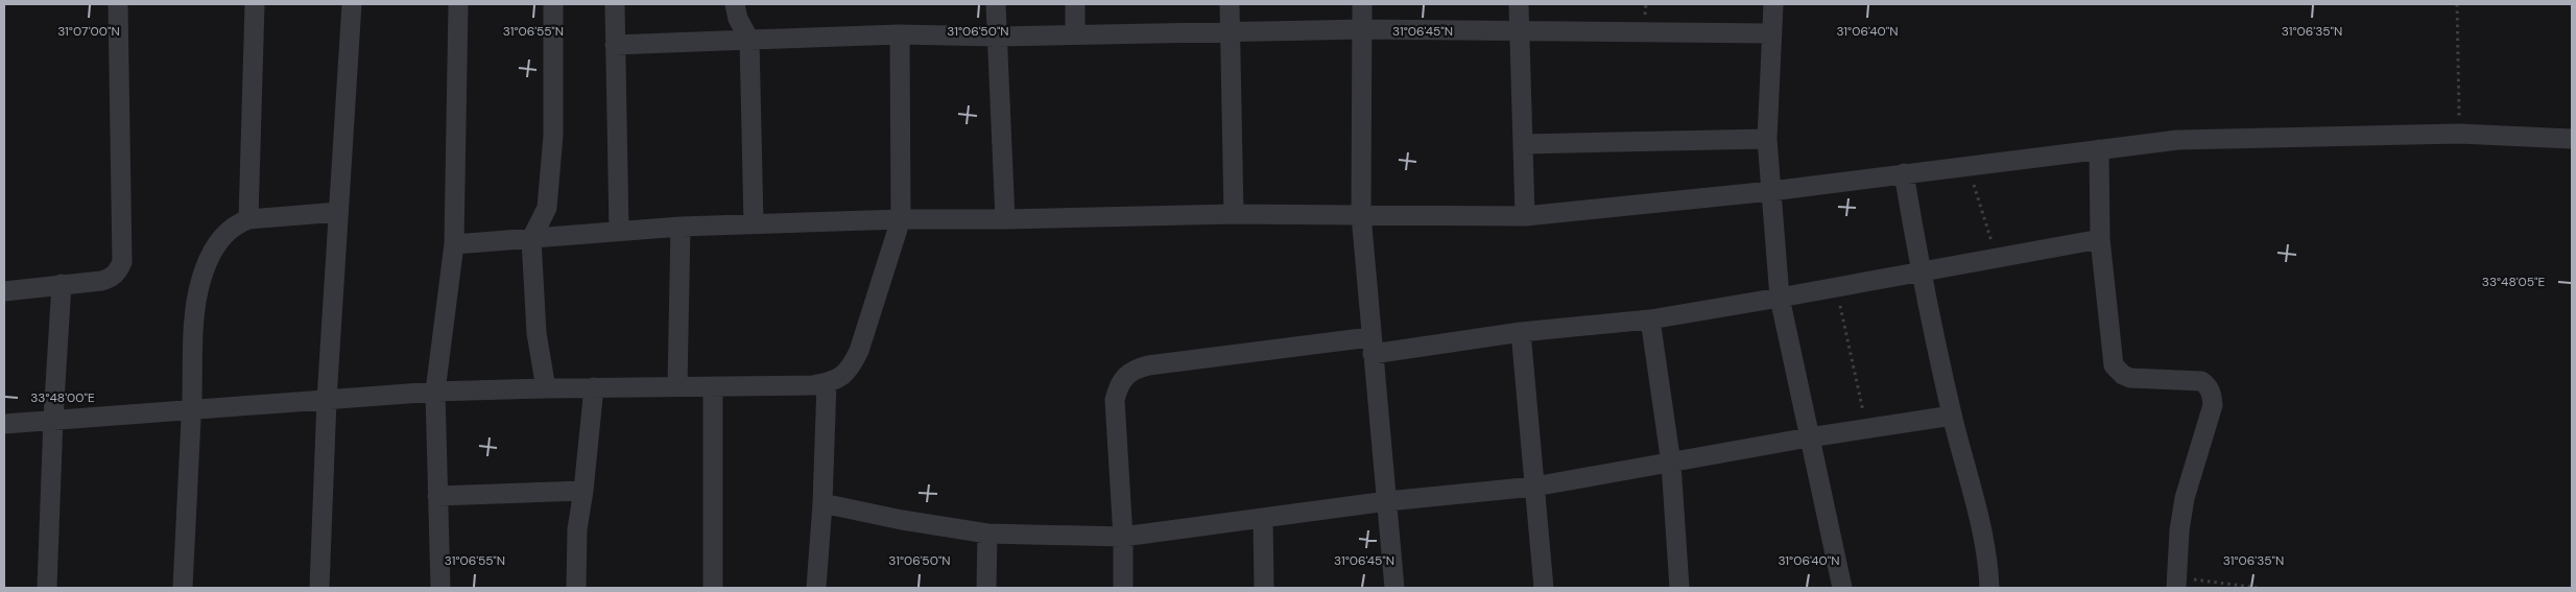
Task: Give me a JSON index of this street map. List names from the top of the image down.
{
  "coordinates": [
    "31°07'00\"N",
    "31°06'55\"N",
    "31°06'50\"N",
    "31°06'45\"N",
    "31°06'40\"N",
    "31°06'35\"N",
    "33°48'05\"E",
    "33°48'00\"E"
  ]
}
